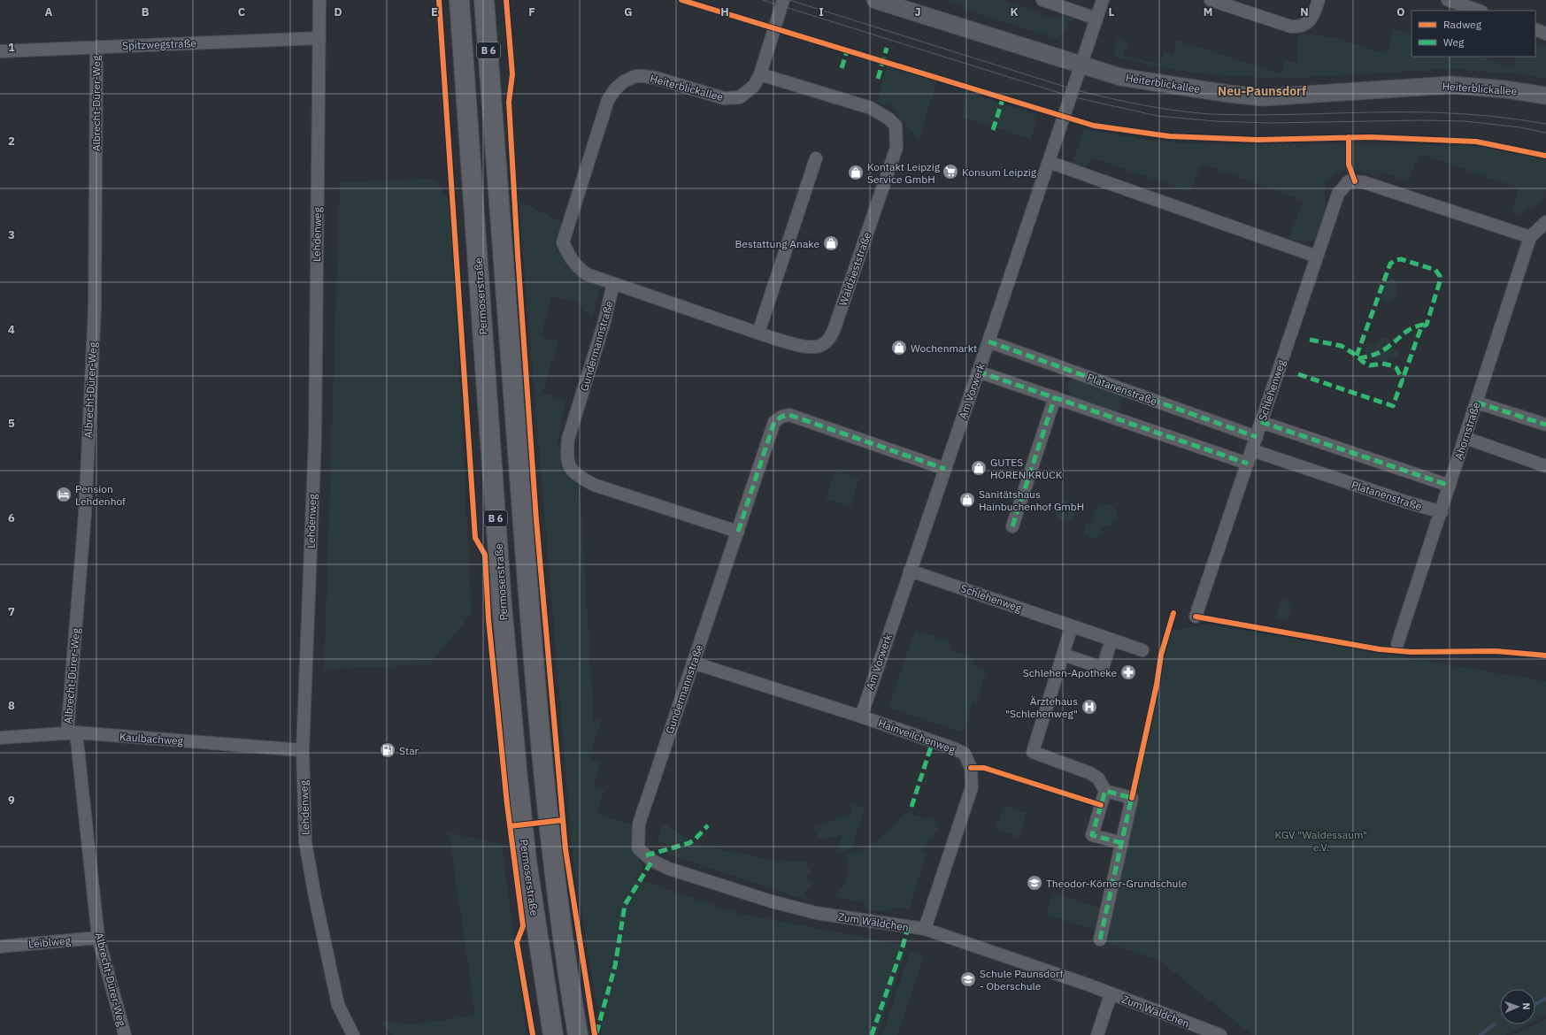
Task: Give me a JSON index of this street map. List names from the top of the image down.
{
  "streets": {
    "main road": ["B 6", "Heiterblickallee", "Permoserstraße"],
    "street": [
      "Spitzwegstraße",
      "Albrecht-Dürer-Weg",
      "Lehdenweg",
      "Waldzieststraße",
      "Gundermannstraße",
      "Platanenstraße",
      "Schlehenweg",
      "Am Vorwerk",
      "Ahornstraße",
      "Hainveilchenweg",
      "Kaulbachweg",
      "Zum Wäldchen",
      "Leiblweg"
    ]
  },
  "crossings": [
    ["Spitzwegstraße", "Albrecht-Dürer-Weg"],
    ["Spitzwegstraße", "Lehdenweg"],
    ["Heiterblickallee", "Waldzieststraße"],
    ["Heiterblickallee", "Gundermannstraße"],
    ["Heiterblickallee", "Am Vorwerk"],
    ["Albrecht-Dürer-Weg", "Kaulbachweg"],
    ["Albrecht-Dürer-Weg", "Leiblweg"],
    ["Lehdenweg", "Kaulbachweg"],
    ["Waldzieststraße", "Gundermannstraße"],
    ["Gundermannstraße", "Am Vorwerk"],
    ["Gundermannstraße", "Hainveilchenweg"],
    ["Gundermannstraße", "Zum Wäldchen"],
    ["Platanenstraße", "Schlehenweg"],
    ["Platanenstraße", "Am Vorwerk"],
    ["Platanenstraße", "Ahornstraße"],
    ["Schlehenweg", "Am Vorwerk"],
    ["Schlehenweg", "Ahornstraße"],
    ["Am Vorwerk", "Hainveilchenweg"],
    ["Hainveilchenweg", "Zum Wäldchen"]
  ],
  "districts": ["Neu-Paunsdorf"],
  "parks": ["KGV \"Waldessaum\" e.V."],
  "places": {
    "supermarket": ["Konsum Leipzig"],
    "shop": [
      "Kontakt Leipzig Service GmbH",
      "Bestattung Anake",
      "Wochenmarkt",
      "GUTES HÖREN KRÜCK",
      "Sanitätshaus Hainbuchenhof GmbH"
    ],
    "hotel": ["Pension Lehdenhof"],
    "pharmacy": ["Schlehen-Apotheke"],
    "hospital": ["Ärztehaus \"Schlehenweg\""],
    "fuel station": ["Star"],
    "school or university": ["Theodor-Körner-Grundschule", "Schule Paunsdorf - Oberschule"]
  },
  "legend": ["Radweg", "Weg"],
  "north": "right",
  "grid": {
    "columns": [
      "A",
      "B",
      "C",
      "D",
      "E",
      "F",
      "G",
      "H",
      "I",
      "J",
      "K",
      "L",
      "M",
      "N",
      "O"
    ],
    "rows": [
      "1",
      "2",
      "3",
      "4",
      "5",
      "6",
      "7",
      "8",
      "9"
    ]
  }
}
